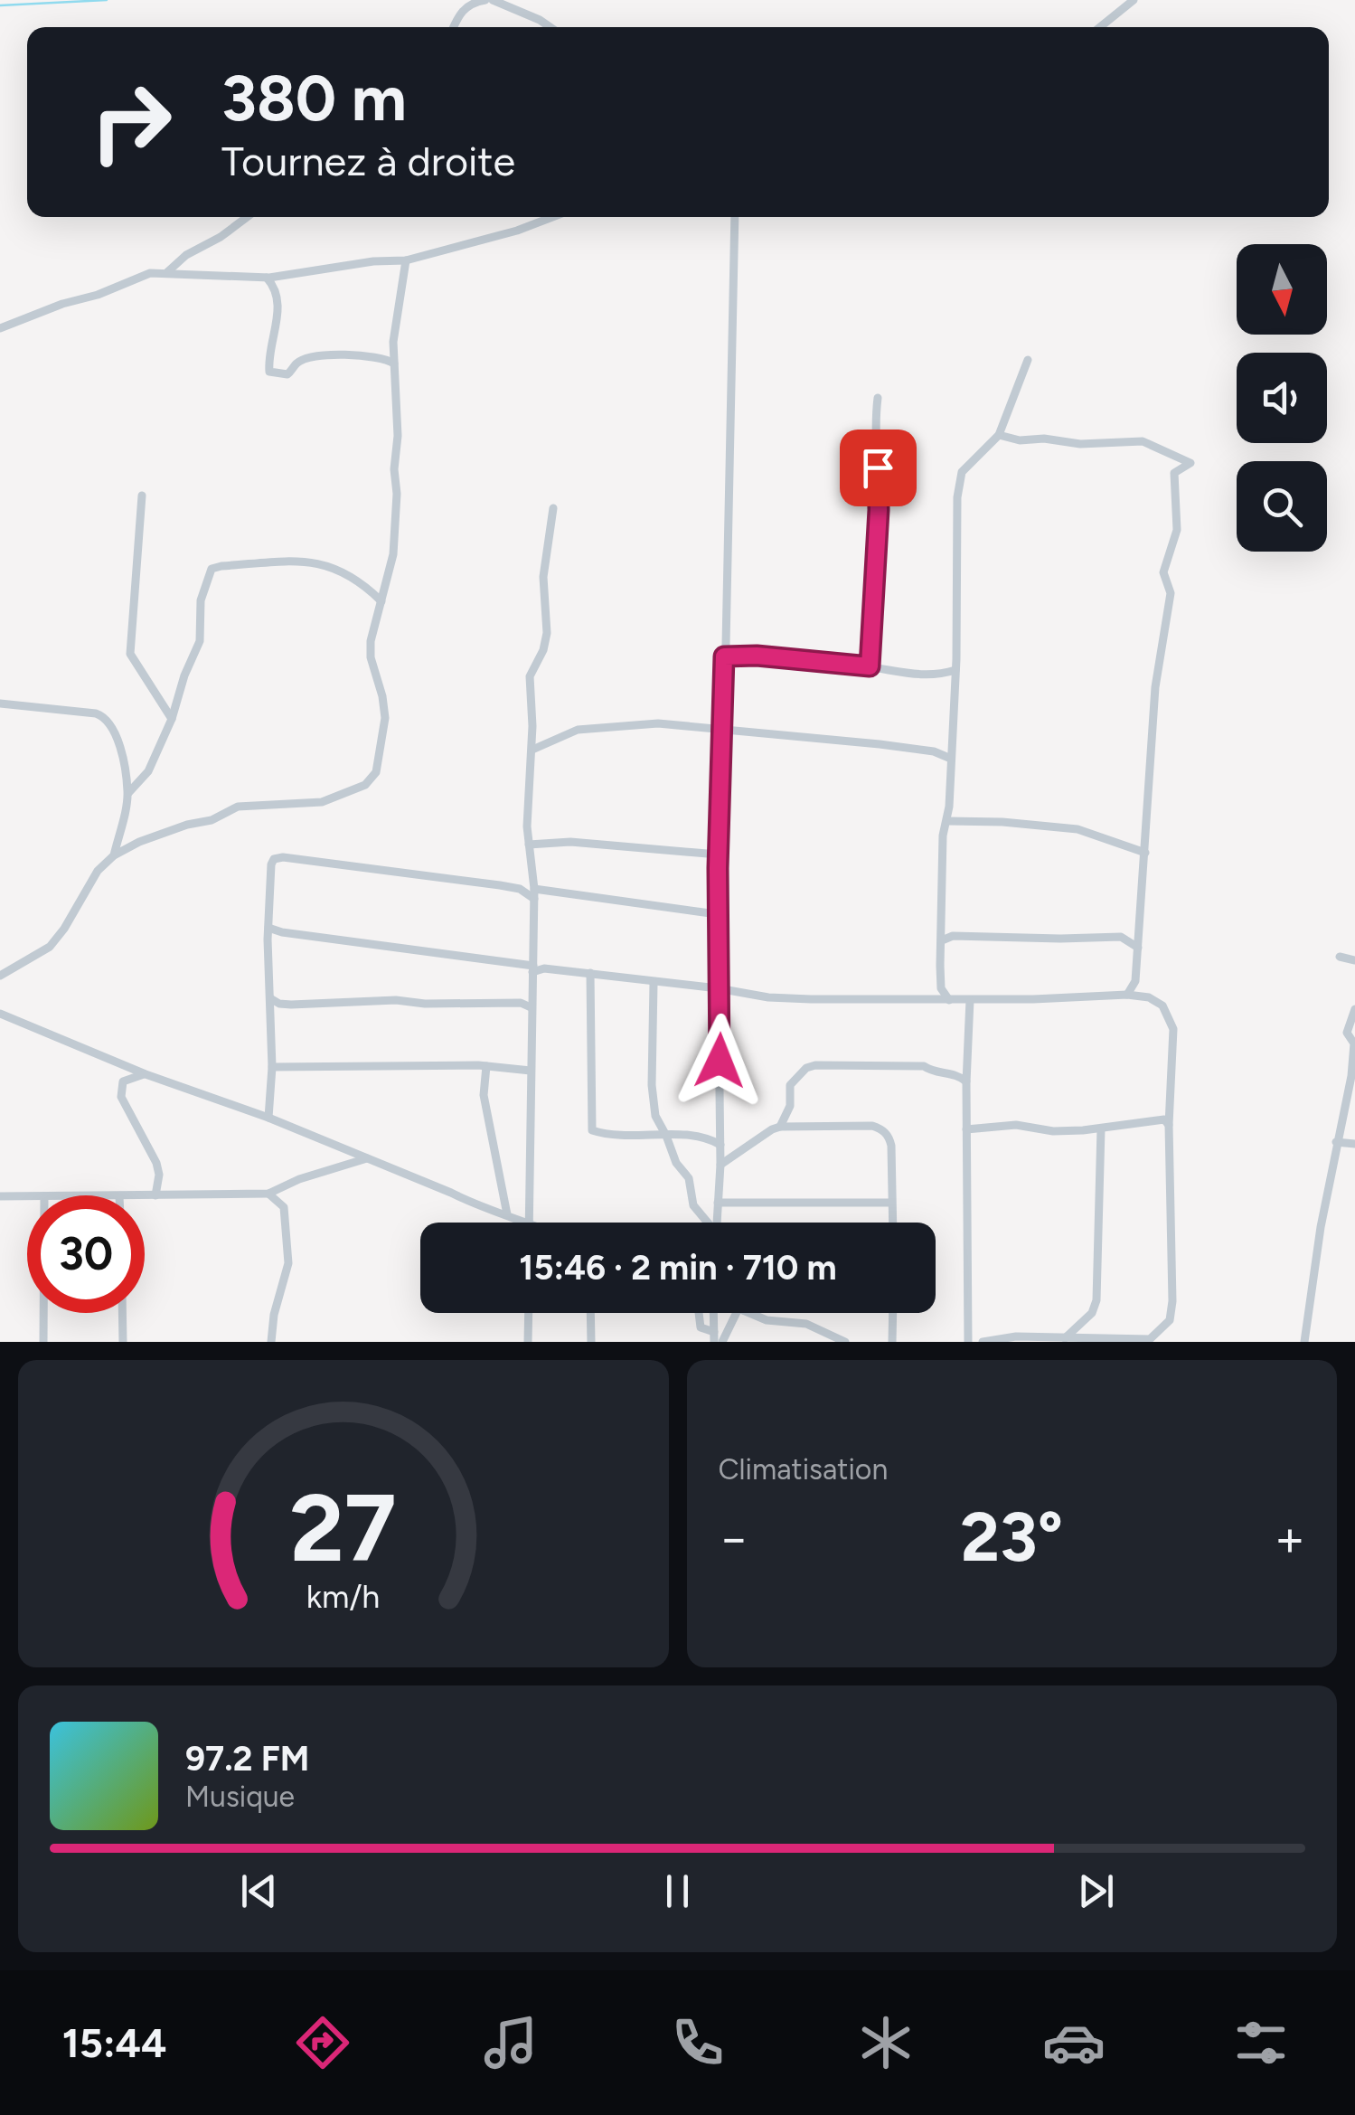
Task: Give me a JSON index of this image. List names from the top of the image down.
{
  "north": "bottom",
  "page": {
    "turn": ["380 m", "Tournez à droite"],
    "limit": "30",
    "trip": "15:46 · 2 min · 710 m",
    "tile": "Climatisation",
    "heat": ["−", "23°", "+"],
    "song": ["97.2 FM", "Musique"],
    "tabs": "15:44",
    "gauge": ["27", "km/h"]
  }
}
